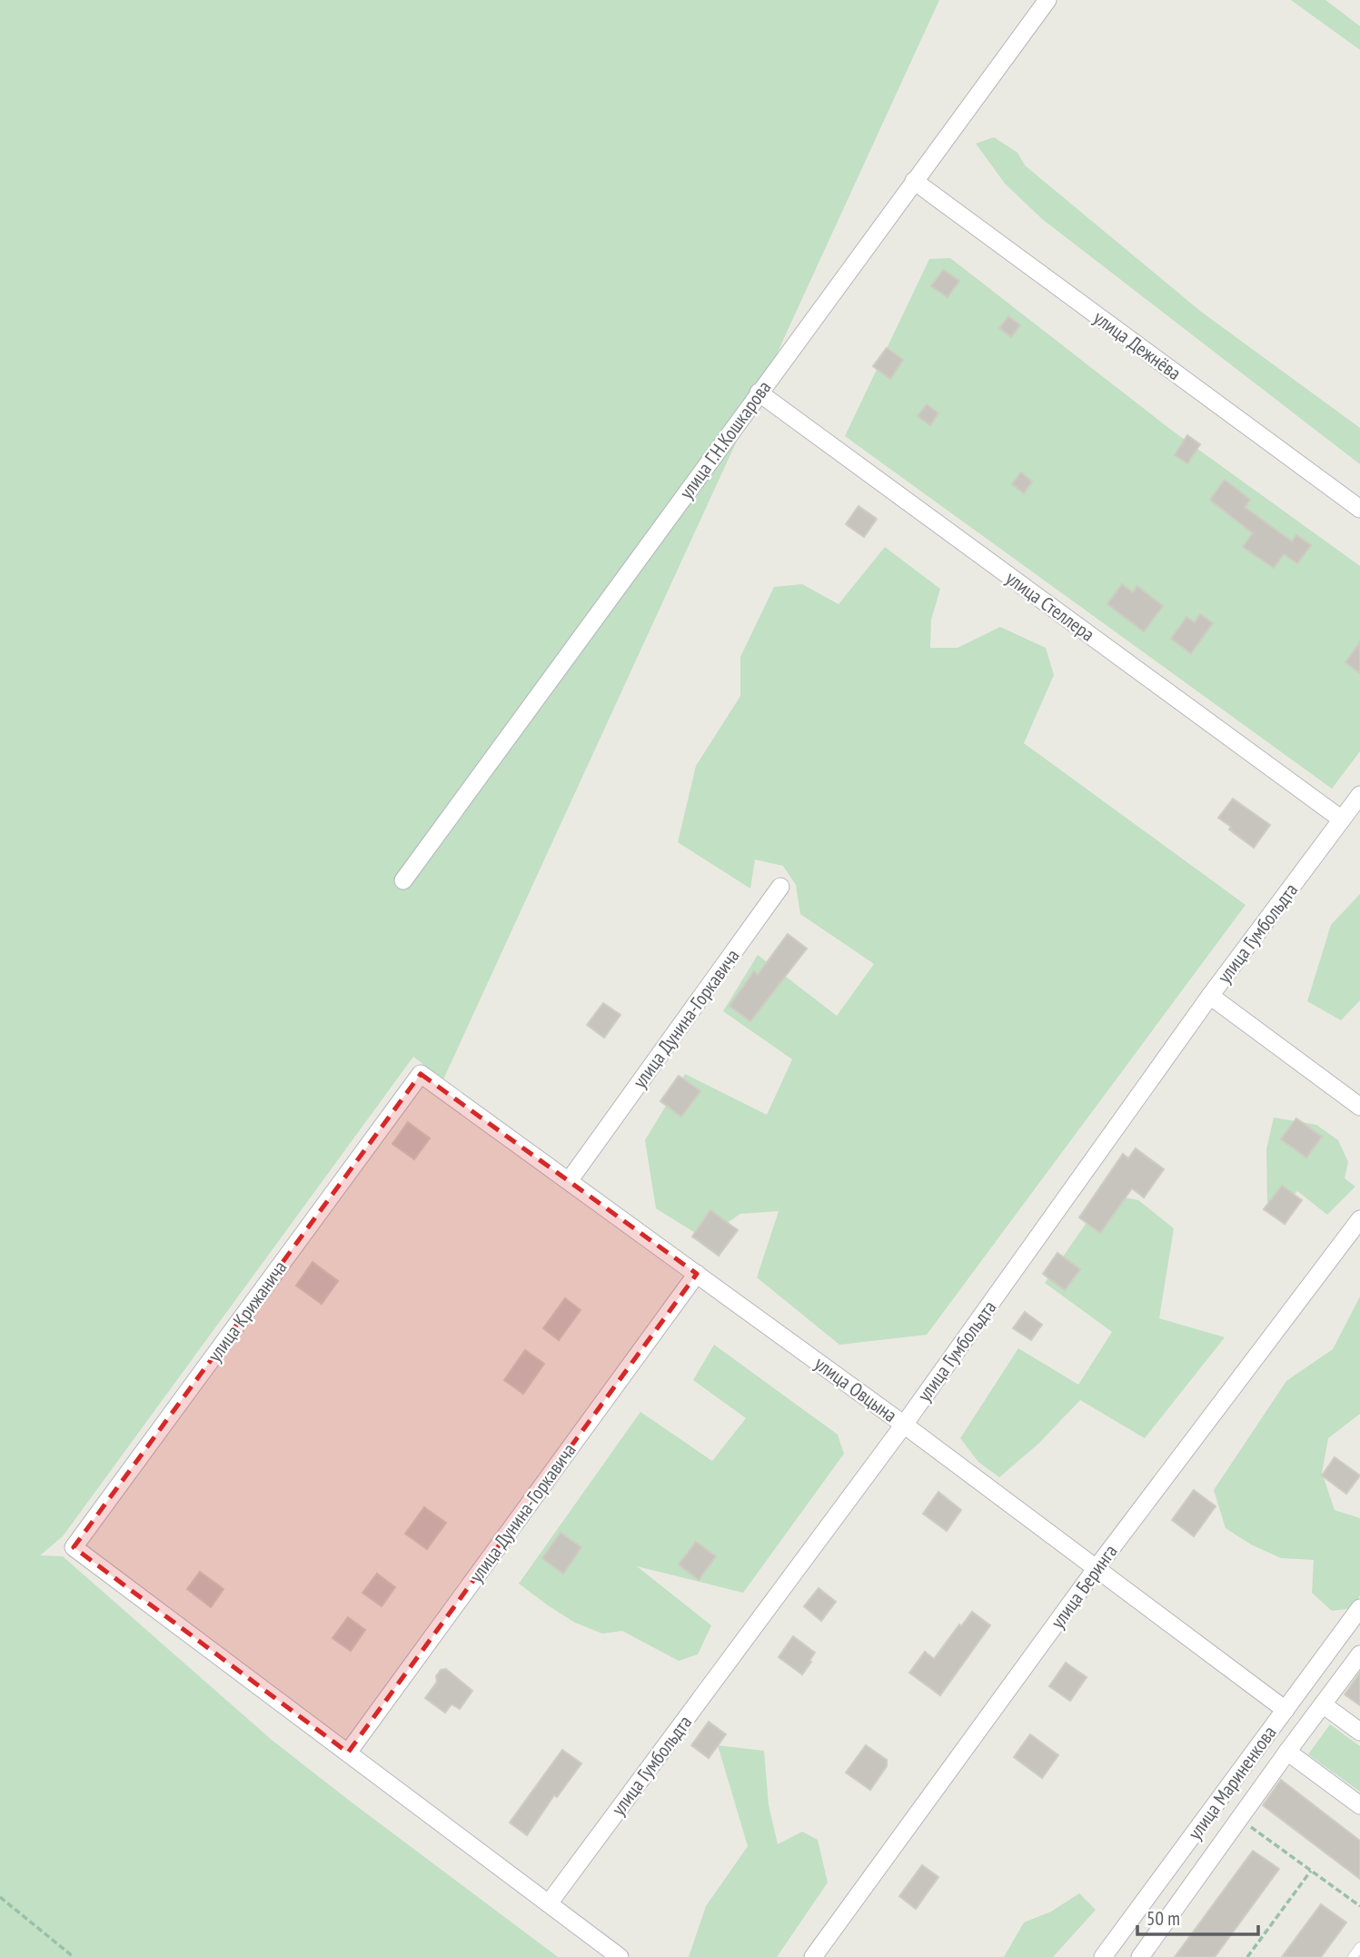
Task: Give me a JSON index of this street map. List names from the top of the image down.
{
  "streets": {
    "street": [
      "улица Дежнёва",
      "улица Г.Н.Кошкарова",
      "улица Стеллера",
      "улица Гумбольдта",
      "улица Дунина-Горкавича",
      "улица Крижанича",
      "улица Овцына",
      "улица Беринга",
      "улица Мариненкова"
    ]
  },
  "crossings": [
    ["улица Дежнёва", "улица Г.Н.Кошкарова"],
    ["улица Г.Н.Кошкарова", "улица Стеллера"],
    ["улица Стеллера", "улица Гумбольдта"],
    ["улица Гумбольдта", "улица Овцына"],
    ["улица Дунина-Горкавича", "улица Крижанича"],
    ["улица Дунина-Горкавича", "улица Овцына"],
    ["улица Крижанича", "улица Овцына"],
    ["улица Овцына", "улица Беринга"],
    ["улица Овцына", "улица Мариненкова"]
  ],
  "scale_bar": "50 m"
}
